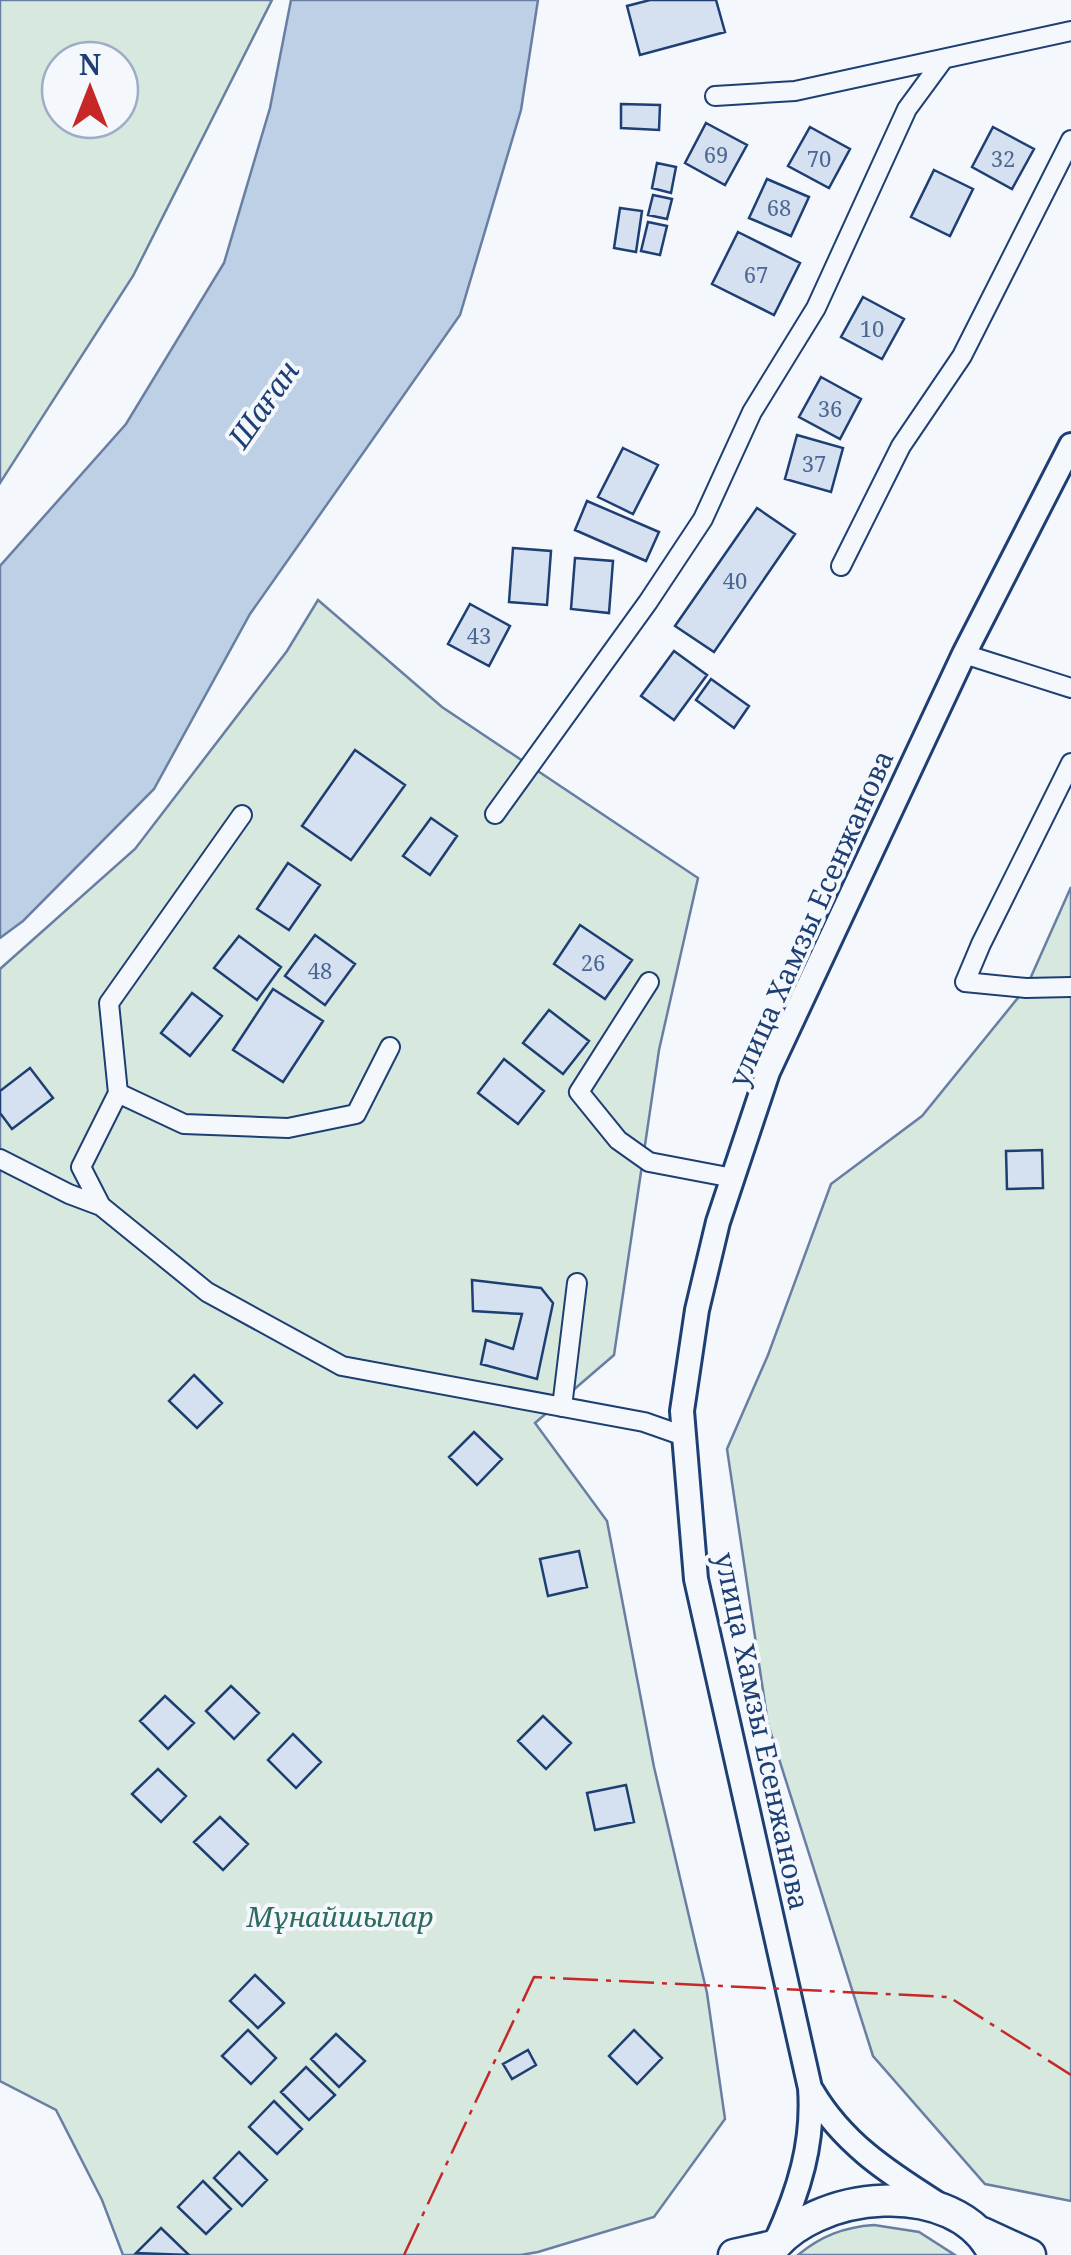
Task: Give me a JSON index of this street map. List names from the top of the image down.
{
  "streets": {
    "street": ["улица Хамзы Есенжанова"]
  },
  "water": ["Шаған"],
  "parks": ["Мұнайшылар"],
  "house_numbers": [
    "69",
    "70",
    "32",
    "68",
    "67",
    "10",
    "36",
    "37",
    "40",
    "43",
    "26",
    "48"
  ],
  "north": "top"
}
